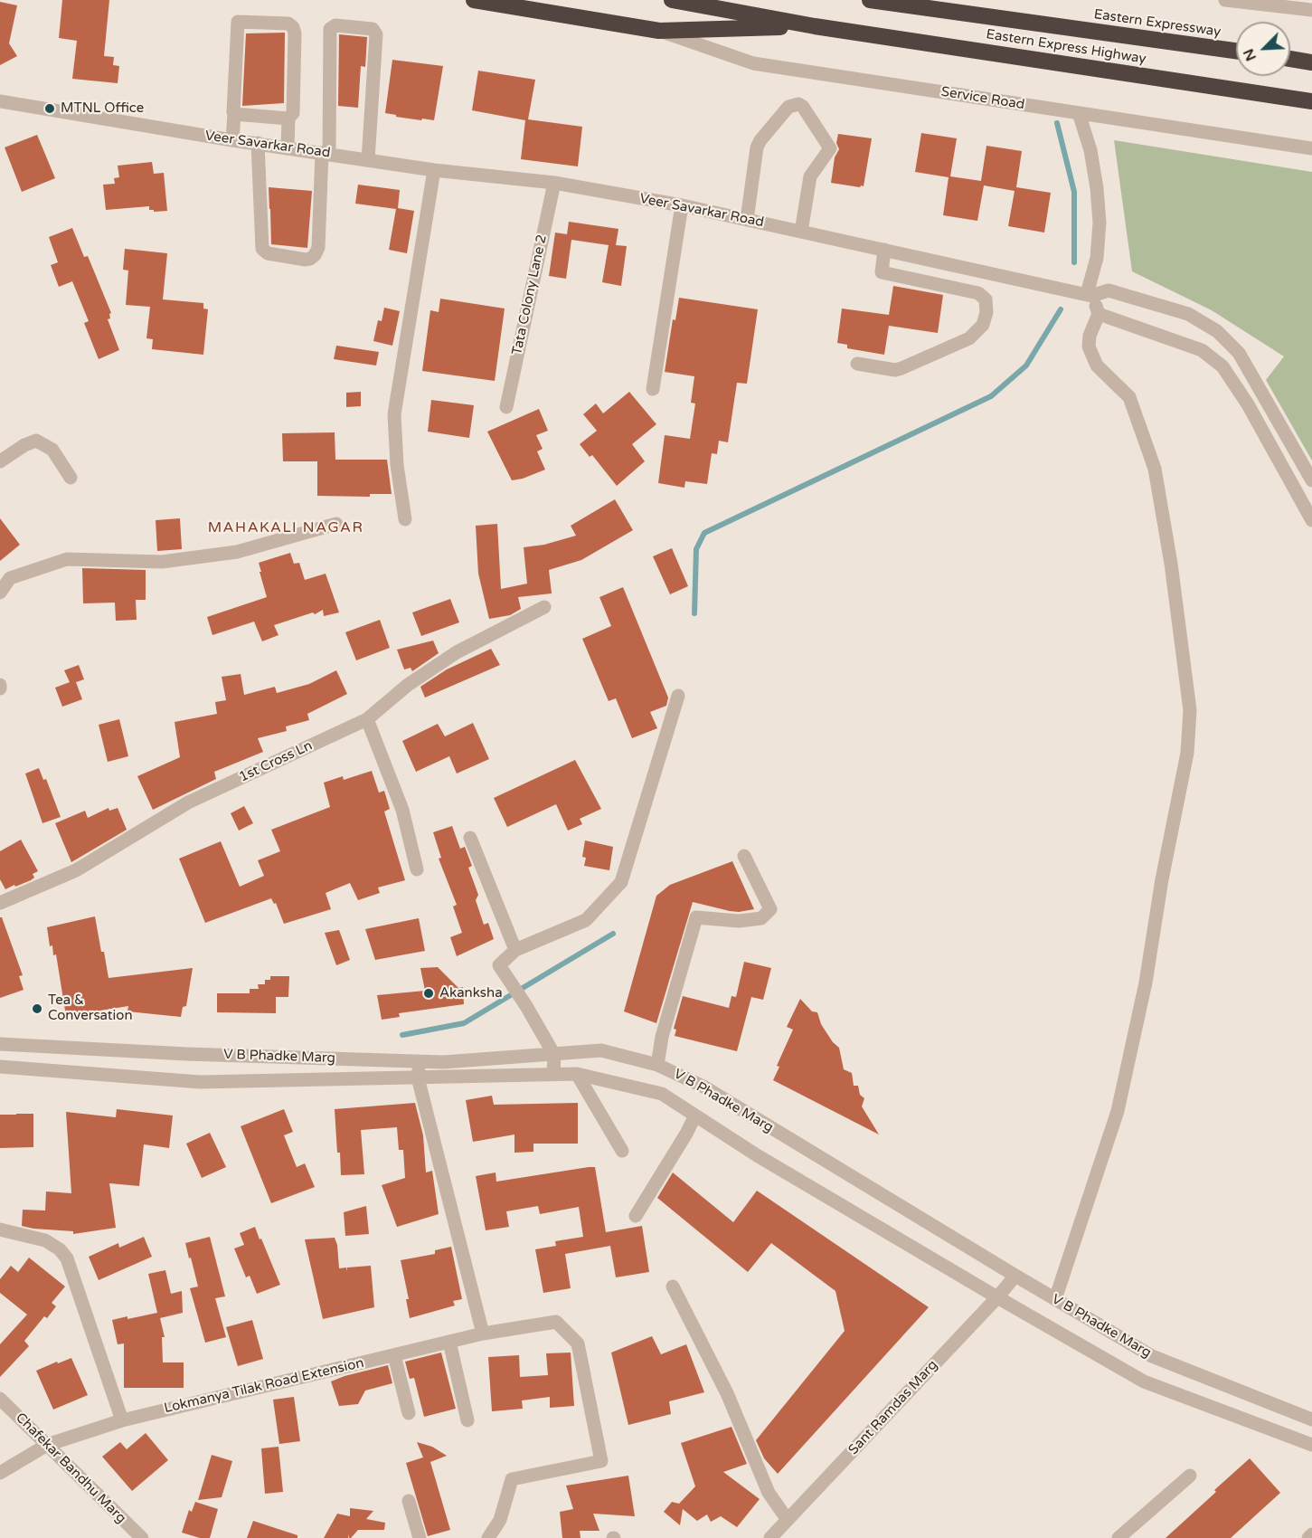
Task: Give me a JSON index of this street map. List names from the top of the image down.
{
  "streets": {
    "highway": ["Eastern Expressway", "Eastern Express Highway"],
    "street": [
      "Service Road",
      "Veer Savarkar Road",
      "Tata Colony Lane 2",
      "1st Cross Ln",
      "V B Phadke Marg",
      "Lokmanya Tilak Road Extension",
      "Sant Ramdas Marg",
      "Chafekar Bandhu Marg"
    ]
  },
  "crossings": [
    ["Veer Savarkar Road", "Tata Colony Lane 2"],
    ["V B Phadke Marg", "Sant Ramdas Marg"],
    ["Lokmanya Tilak Road Extension", "Chafekar Bandhu Marg"]
  ],
  "districts": ["MAHAKALI NAGAR"],
  "places": ["MTNL Office", "Akanksha", "Tea & Conversation"],
  "north": "bottom left"
}
